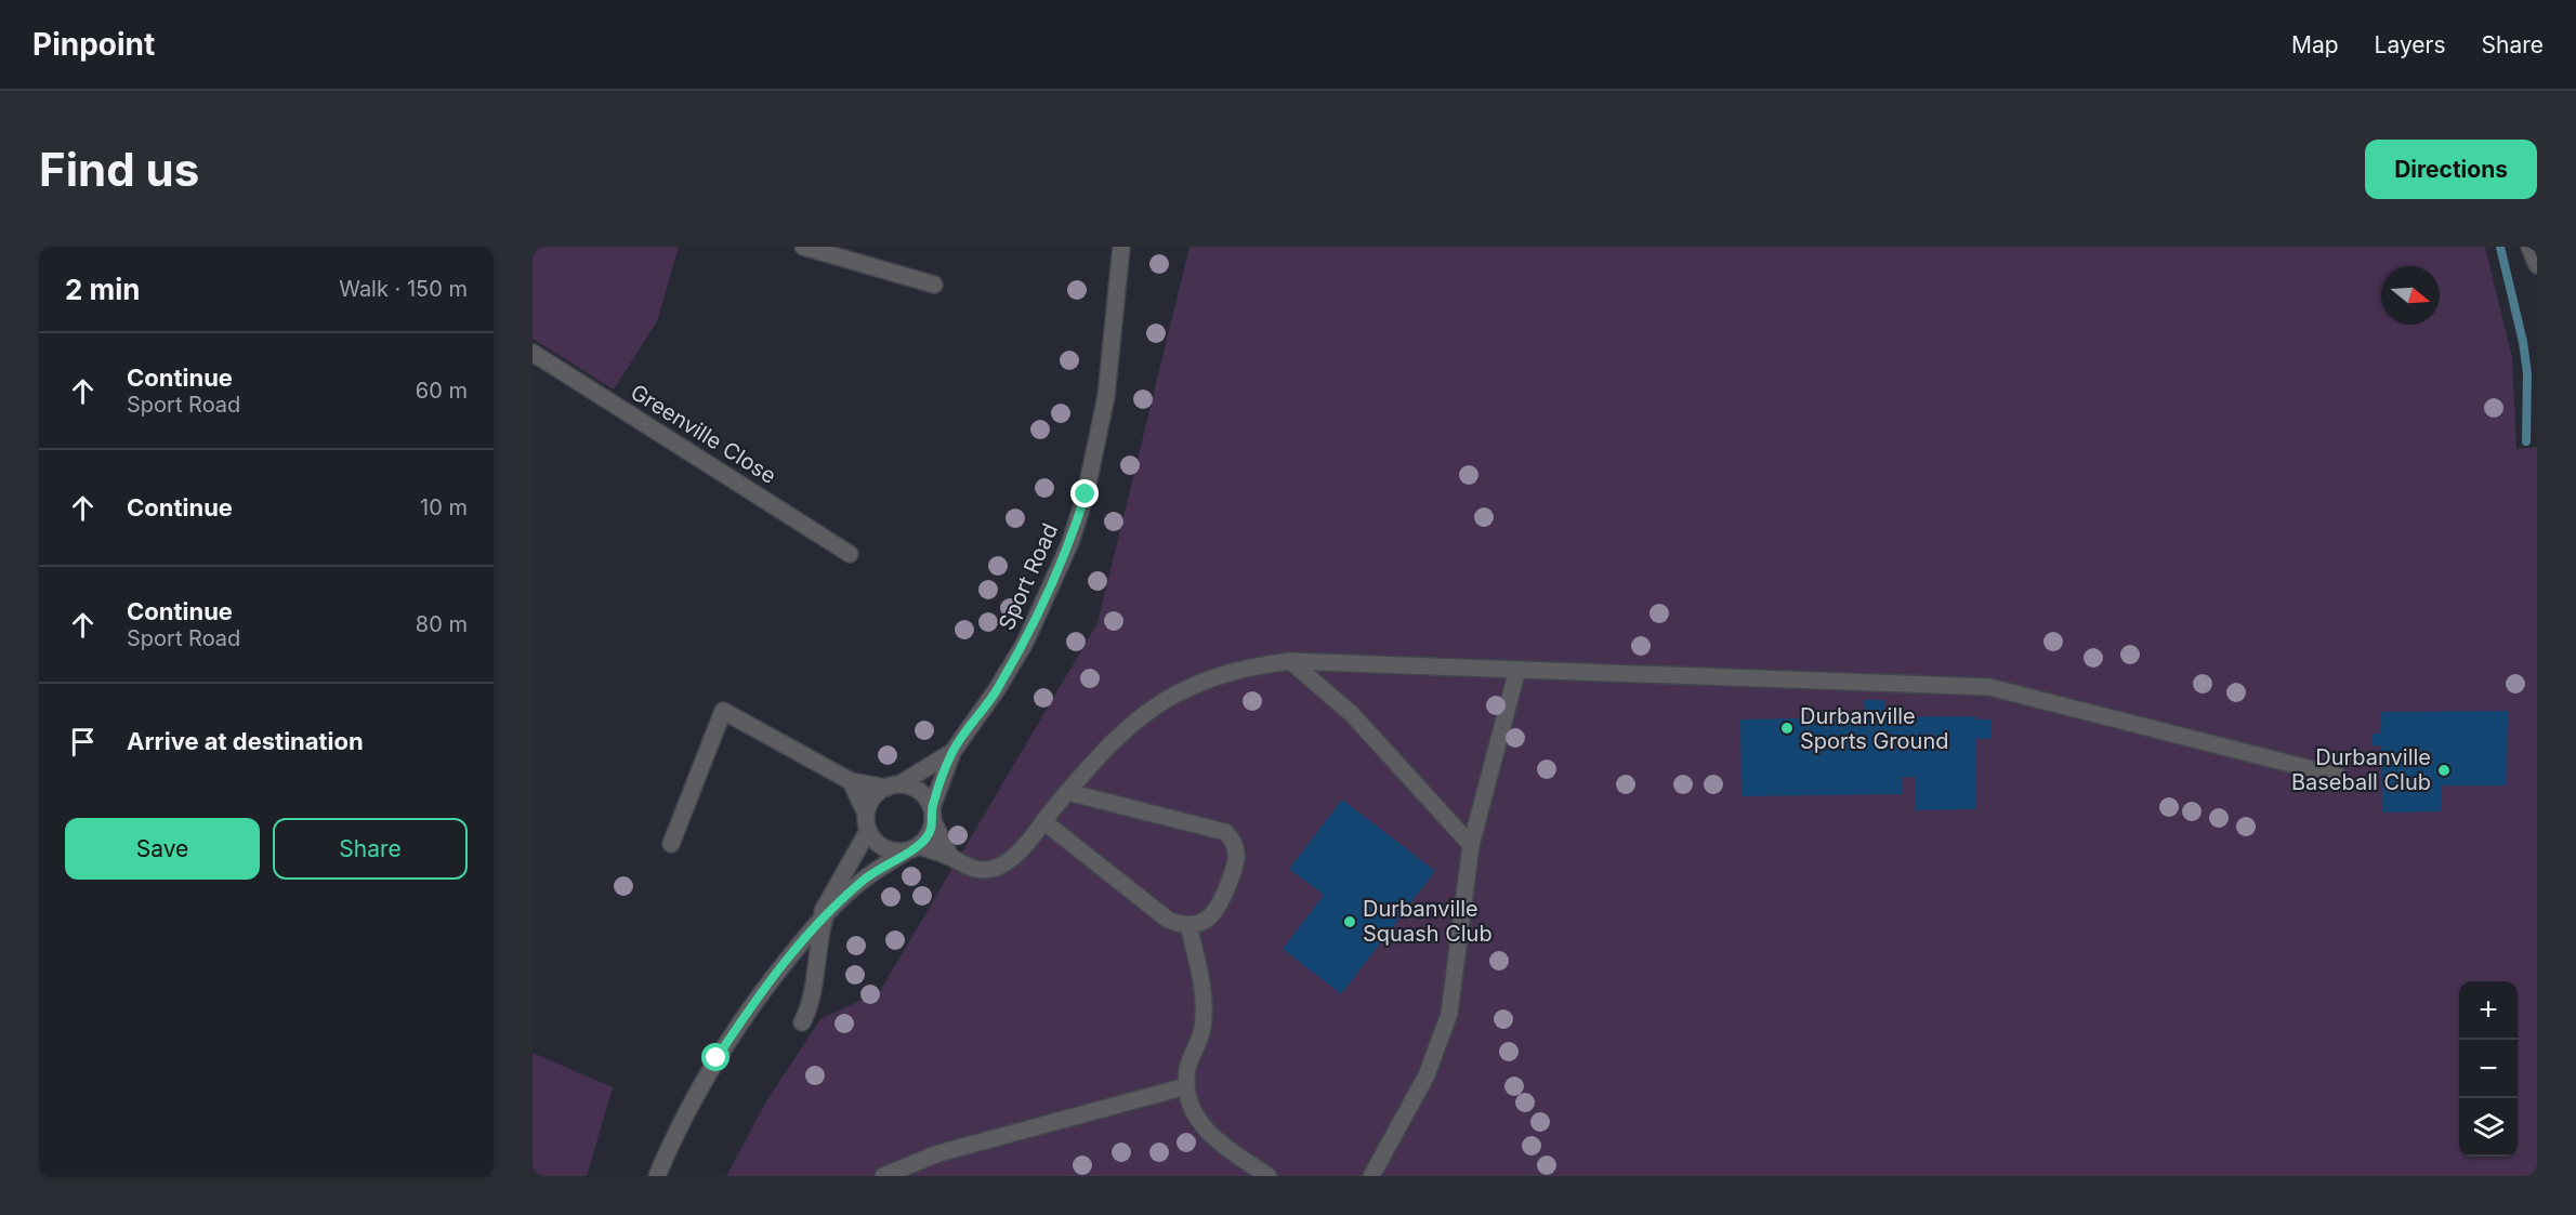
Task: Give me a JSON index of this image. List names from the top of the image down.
{
  "streets": {
    "street": ["Greenville Close", "Sport Road"]
  },
  "places": ["Durbanville Sports Ground", "Durbanville Baseball Club", "Durbanville Squash Club"],
  "north": "right",
  "page": {
    "header": "Pinpoint",
    "nav": ["Map", "Layers", "Share"],
    "buttons": [
      "Directions",
      ["Save", "Share"]
    ],
    "title": "Find us",
    "heading": ["2 min", "Walk · 150 m"],
    "list": [
      ["Continue", "Sport Road", "60 m"],
      ["Continue", "10 m"],
      ["Continue", "Sport Road", "80 m"],
      "Arrive at destination"
    ],
    "map_buttons": ["+", "−"]
  }
}
